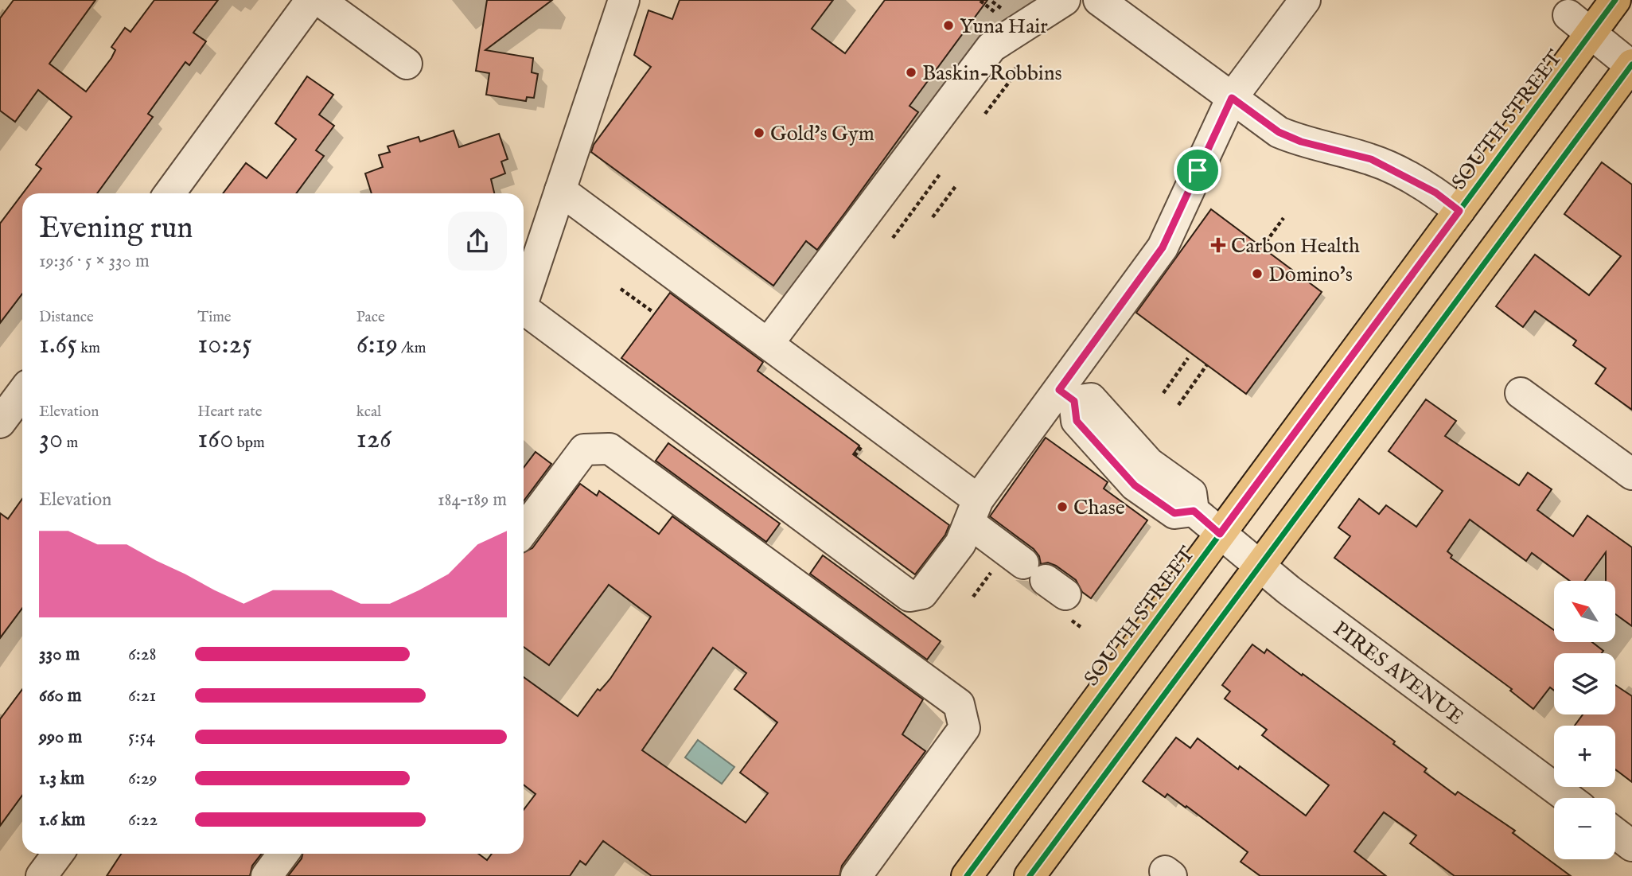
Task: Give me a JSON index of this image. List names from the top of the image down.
{
  "streets": {
    "main road": ["SOUTH STREET"],
    "street": ["PIRES AVENUE"]
  },
  "crossings": [
    ["SOUTH STREET", "PIRES AVENUE"]
  ],
  "places": {
    "other": [
      "Yuna Hair",
      "Baskin-Robbins",
      "Gold's Gym",
      "Domino's",
      "Chase"
    ],
    "health": ["Carbon Health"]
  },
  "north": "top left",
  "page": {
    "heading": ["Evening run", "19:36 · 5 × 330 m"],
    "stats": [
      ["Distance", "1.65 km"],
      ["Time", "10:25"],
      ["Pace", "6:19 /km"],
      ["Elevation", "30 m"],
      ["Heart rate", "160 bpm"],
      ["kcal", "126"]
    ],
    "chart": ["Elevation", "184–189 m"],
    "map_buttons": ["+", "−"],
    "list": [
      {
        "name": "330 m",
        "note": "6:28"
      },
      {
        "name": "660 m",
        "note": "6:21"
      },
      {
        "name": "990 m",
        "note": "5:54"
      },
      {
        "name": "1.3 km",
        "note": "6:29"
      },
      {
        "name": "1.6 km",
        "note": "6:22"
      }
    ]
  }
}
